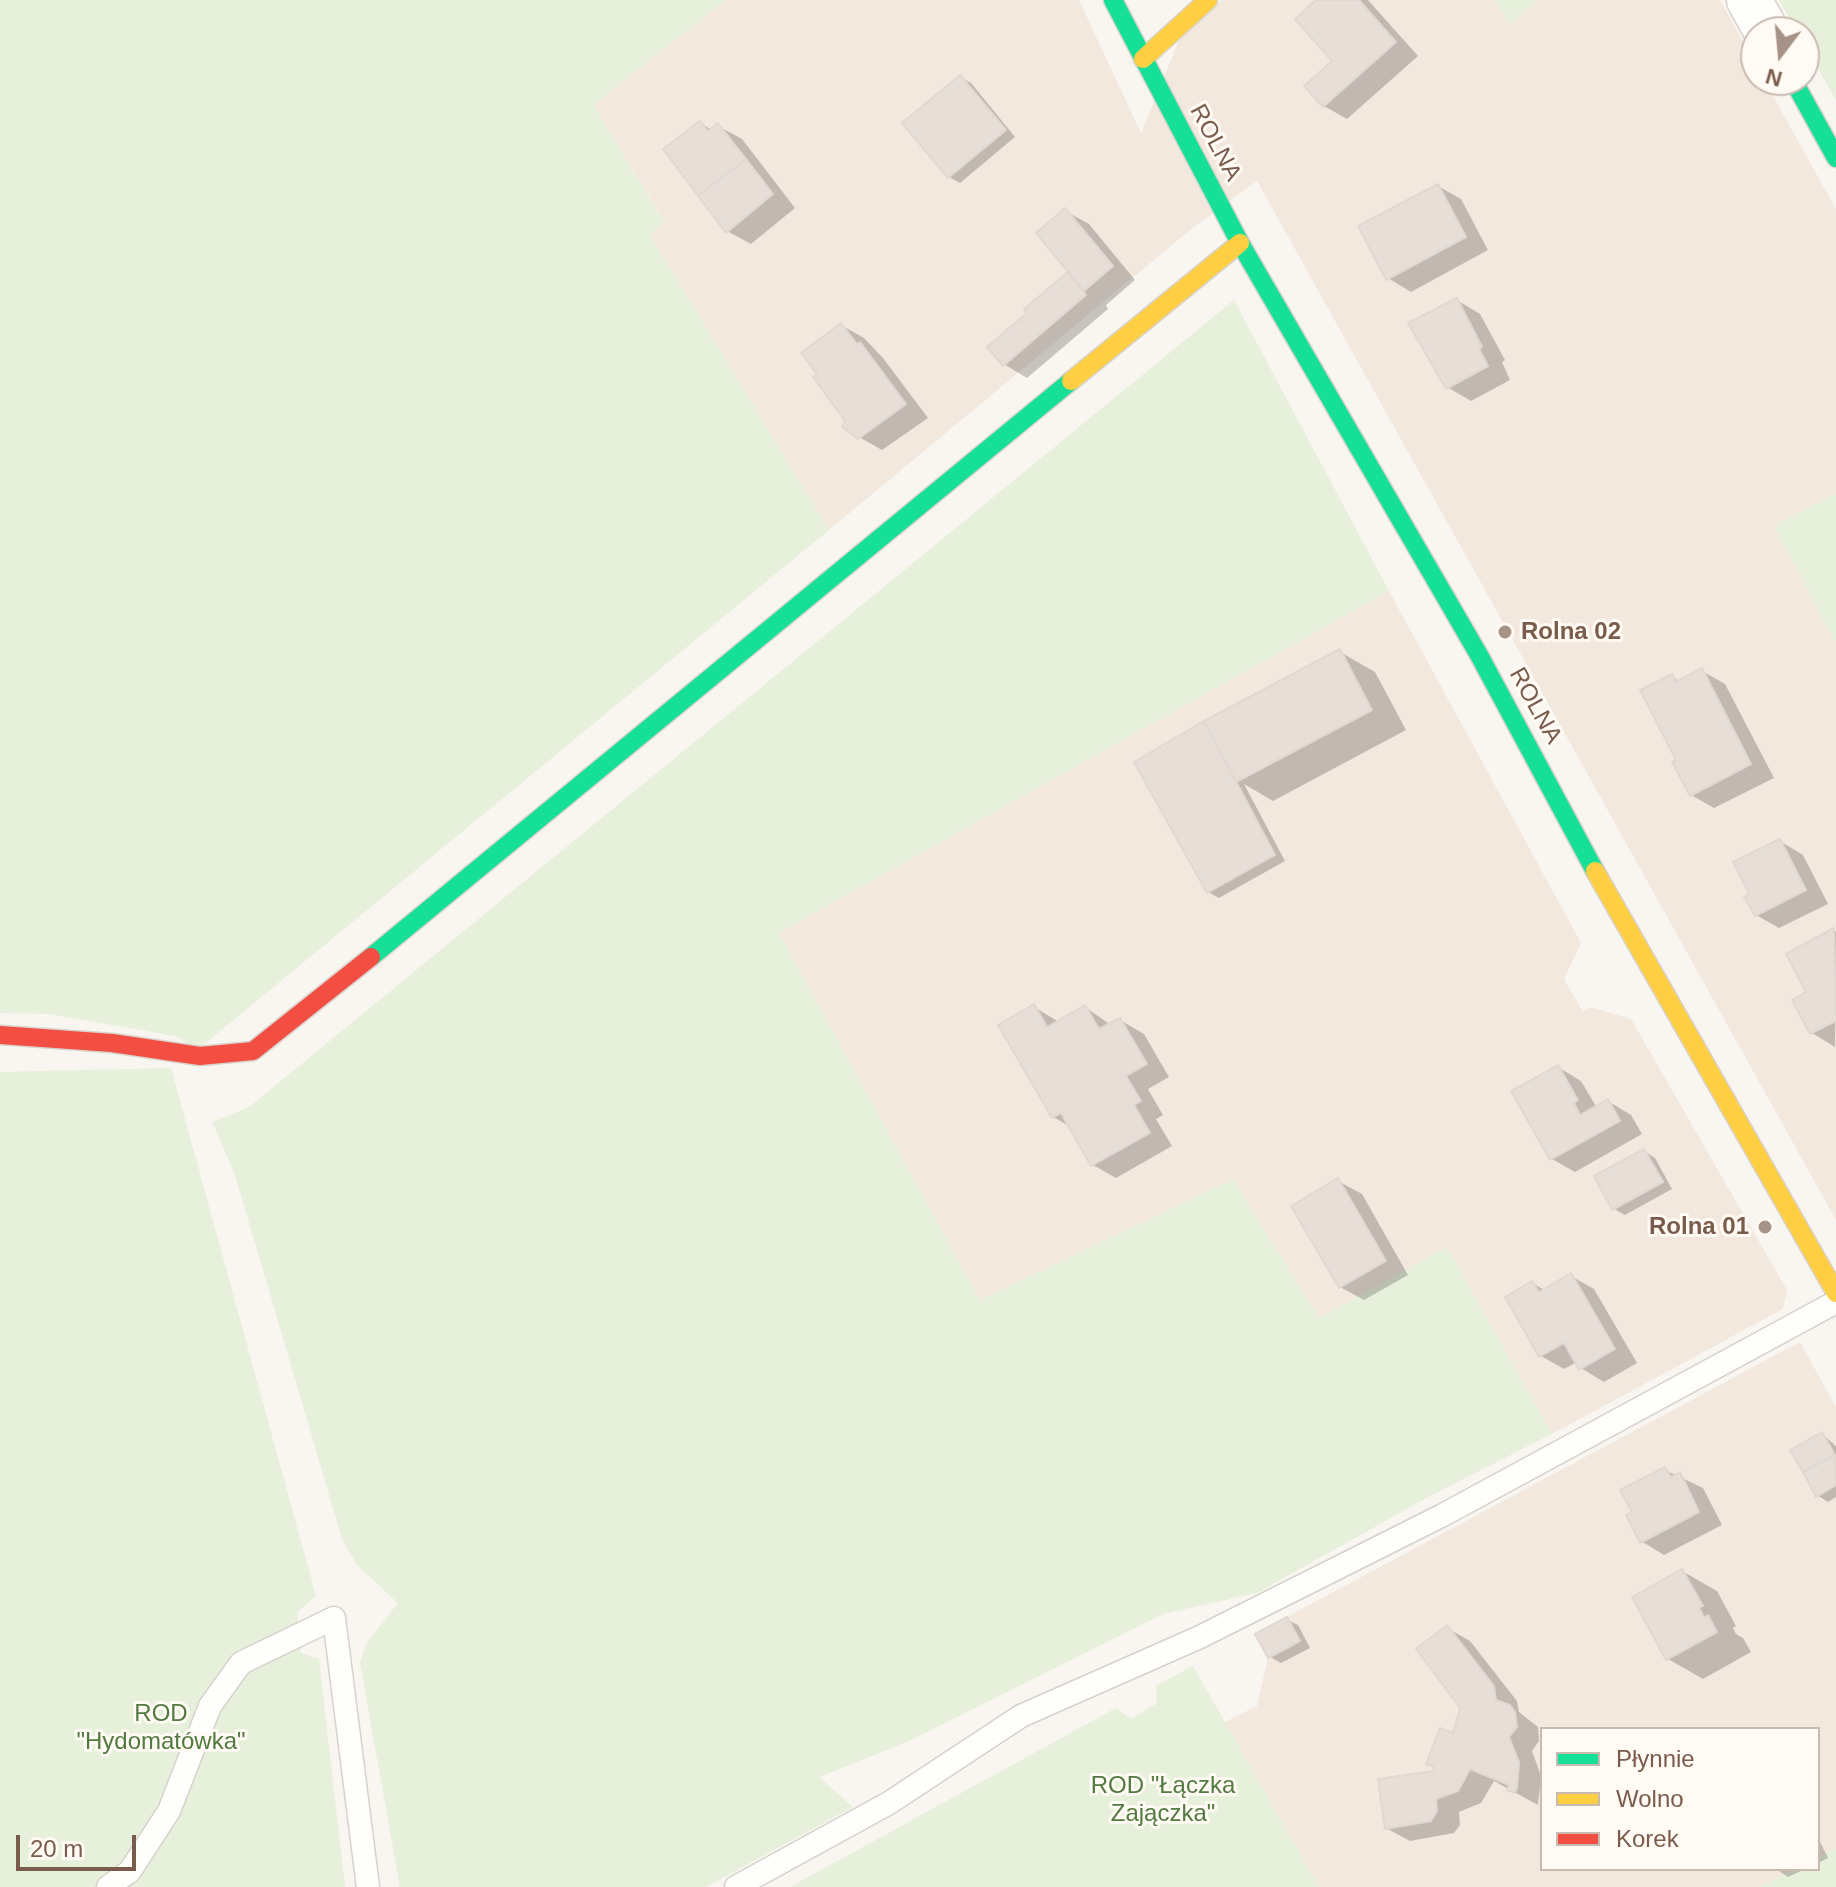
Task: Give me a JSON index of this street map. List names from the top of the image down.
{
  "streets": {
    "street": ["ROLNA"]
  },
  "parks": ["ROD \"Hydomatówka\"", "ROD \"Łączka Zajączka\""],
  "places": ["Rolna 02", "Rolna 01"],
  "legend": ["Płynnie", "Wolno", "Korek"],
  "scale_bar": "20 m",
  "north": "bottom"
}
